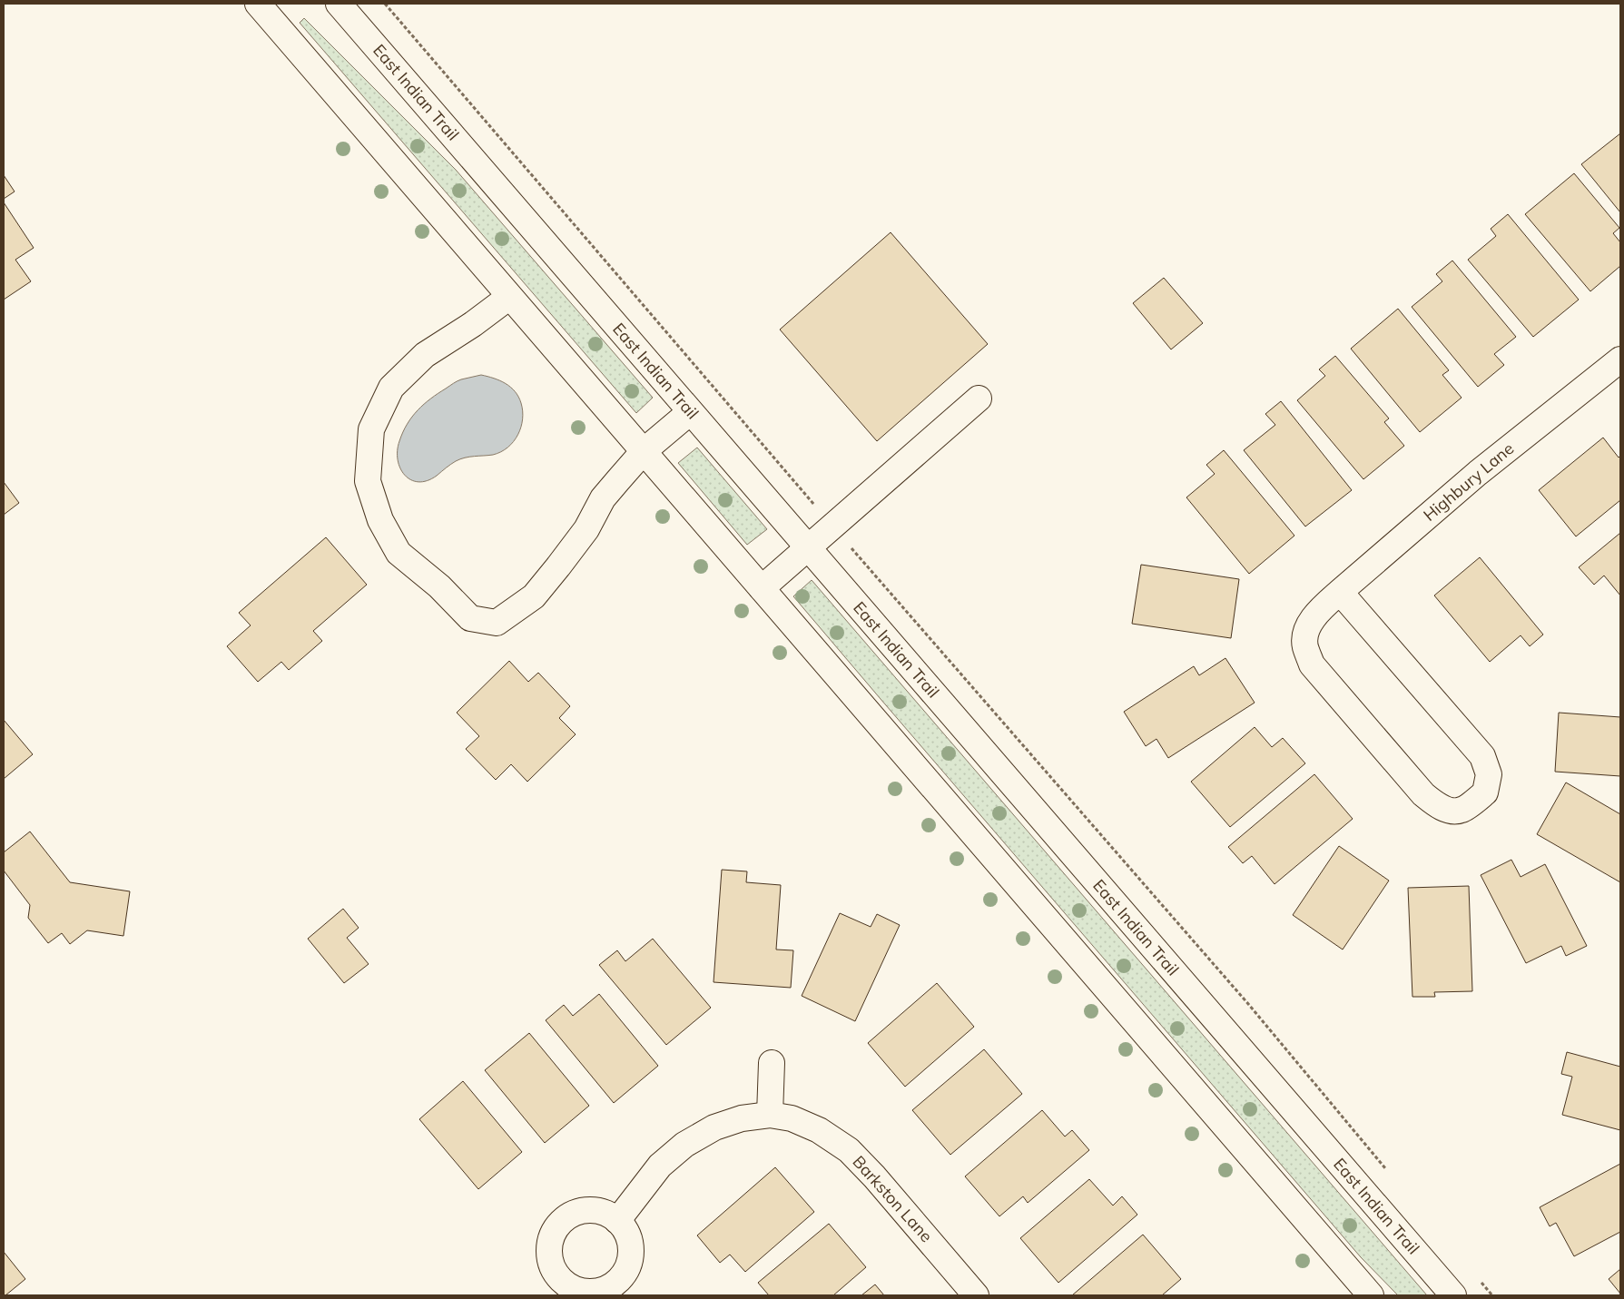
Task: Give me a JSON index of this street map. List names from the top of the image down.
{
  "streets": {
    "main road": ["East Indian Trail", "Highbury Lane", "Barkston Lane"]
  }
}
